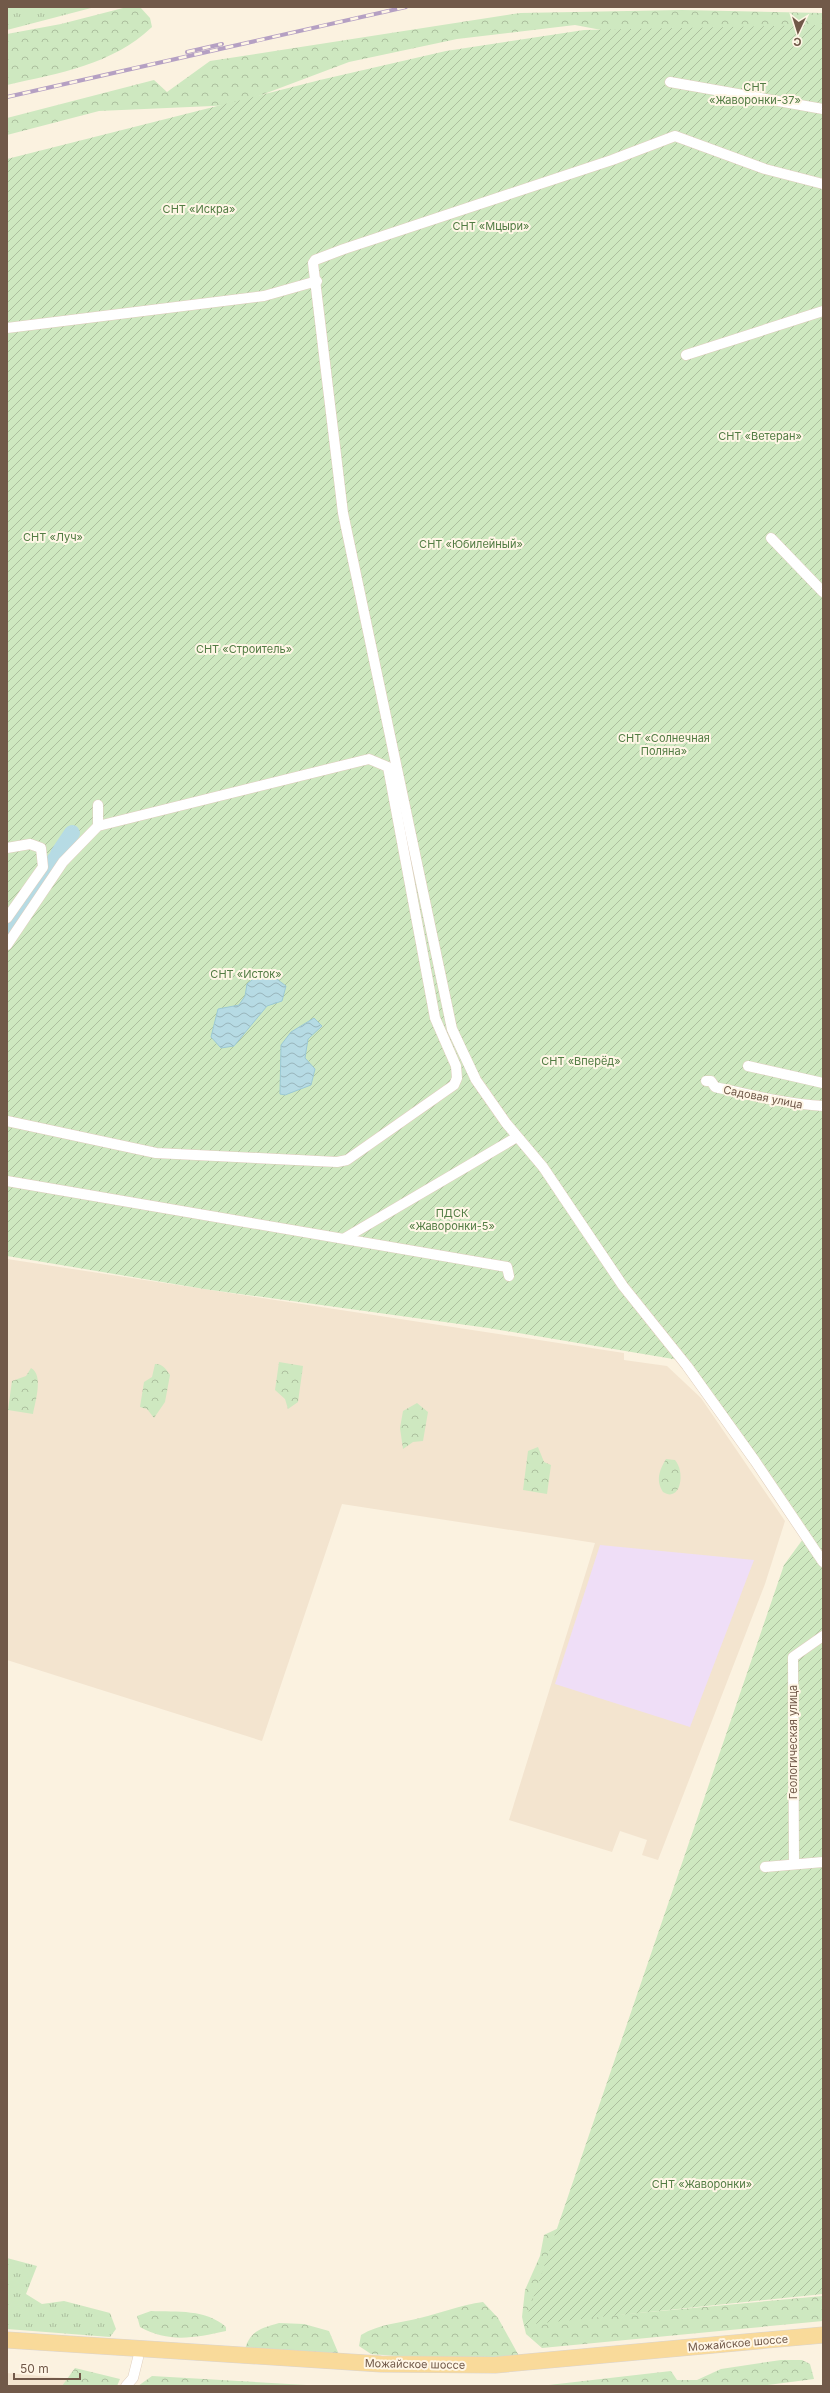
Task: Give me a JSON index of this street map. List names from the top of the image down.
{
  "streets": {
    "main road": ["Можайское шоссе"],
    "street": ["Садовая улица", "Геологическая улица"]
  },
  "parks": [
    "СНТ «Жаворонки-37»",
    "СНТ «Искра»",
    "СНТ «Мцыри»",
    "СНТ «Ветеран»",
    "СНТ «Луч»",
    "СНТ «Юбилейный»",
    "СНТ «Строитель»",
    "СНТ «Солнечная Поляна»",
    "СНТ «Исток»",
    "СНТ «Вперёд»",
    "ПДСК «Жаворонки-5»",
    "СНТ «Жаворонки»"
  ],
  "scale_bar": "50 m",
  "north": "bottom"
}
